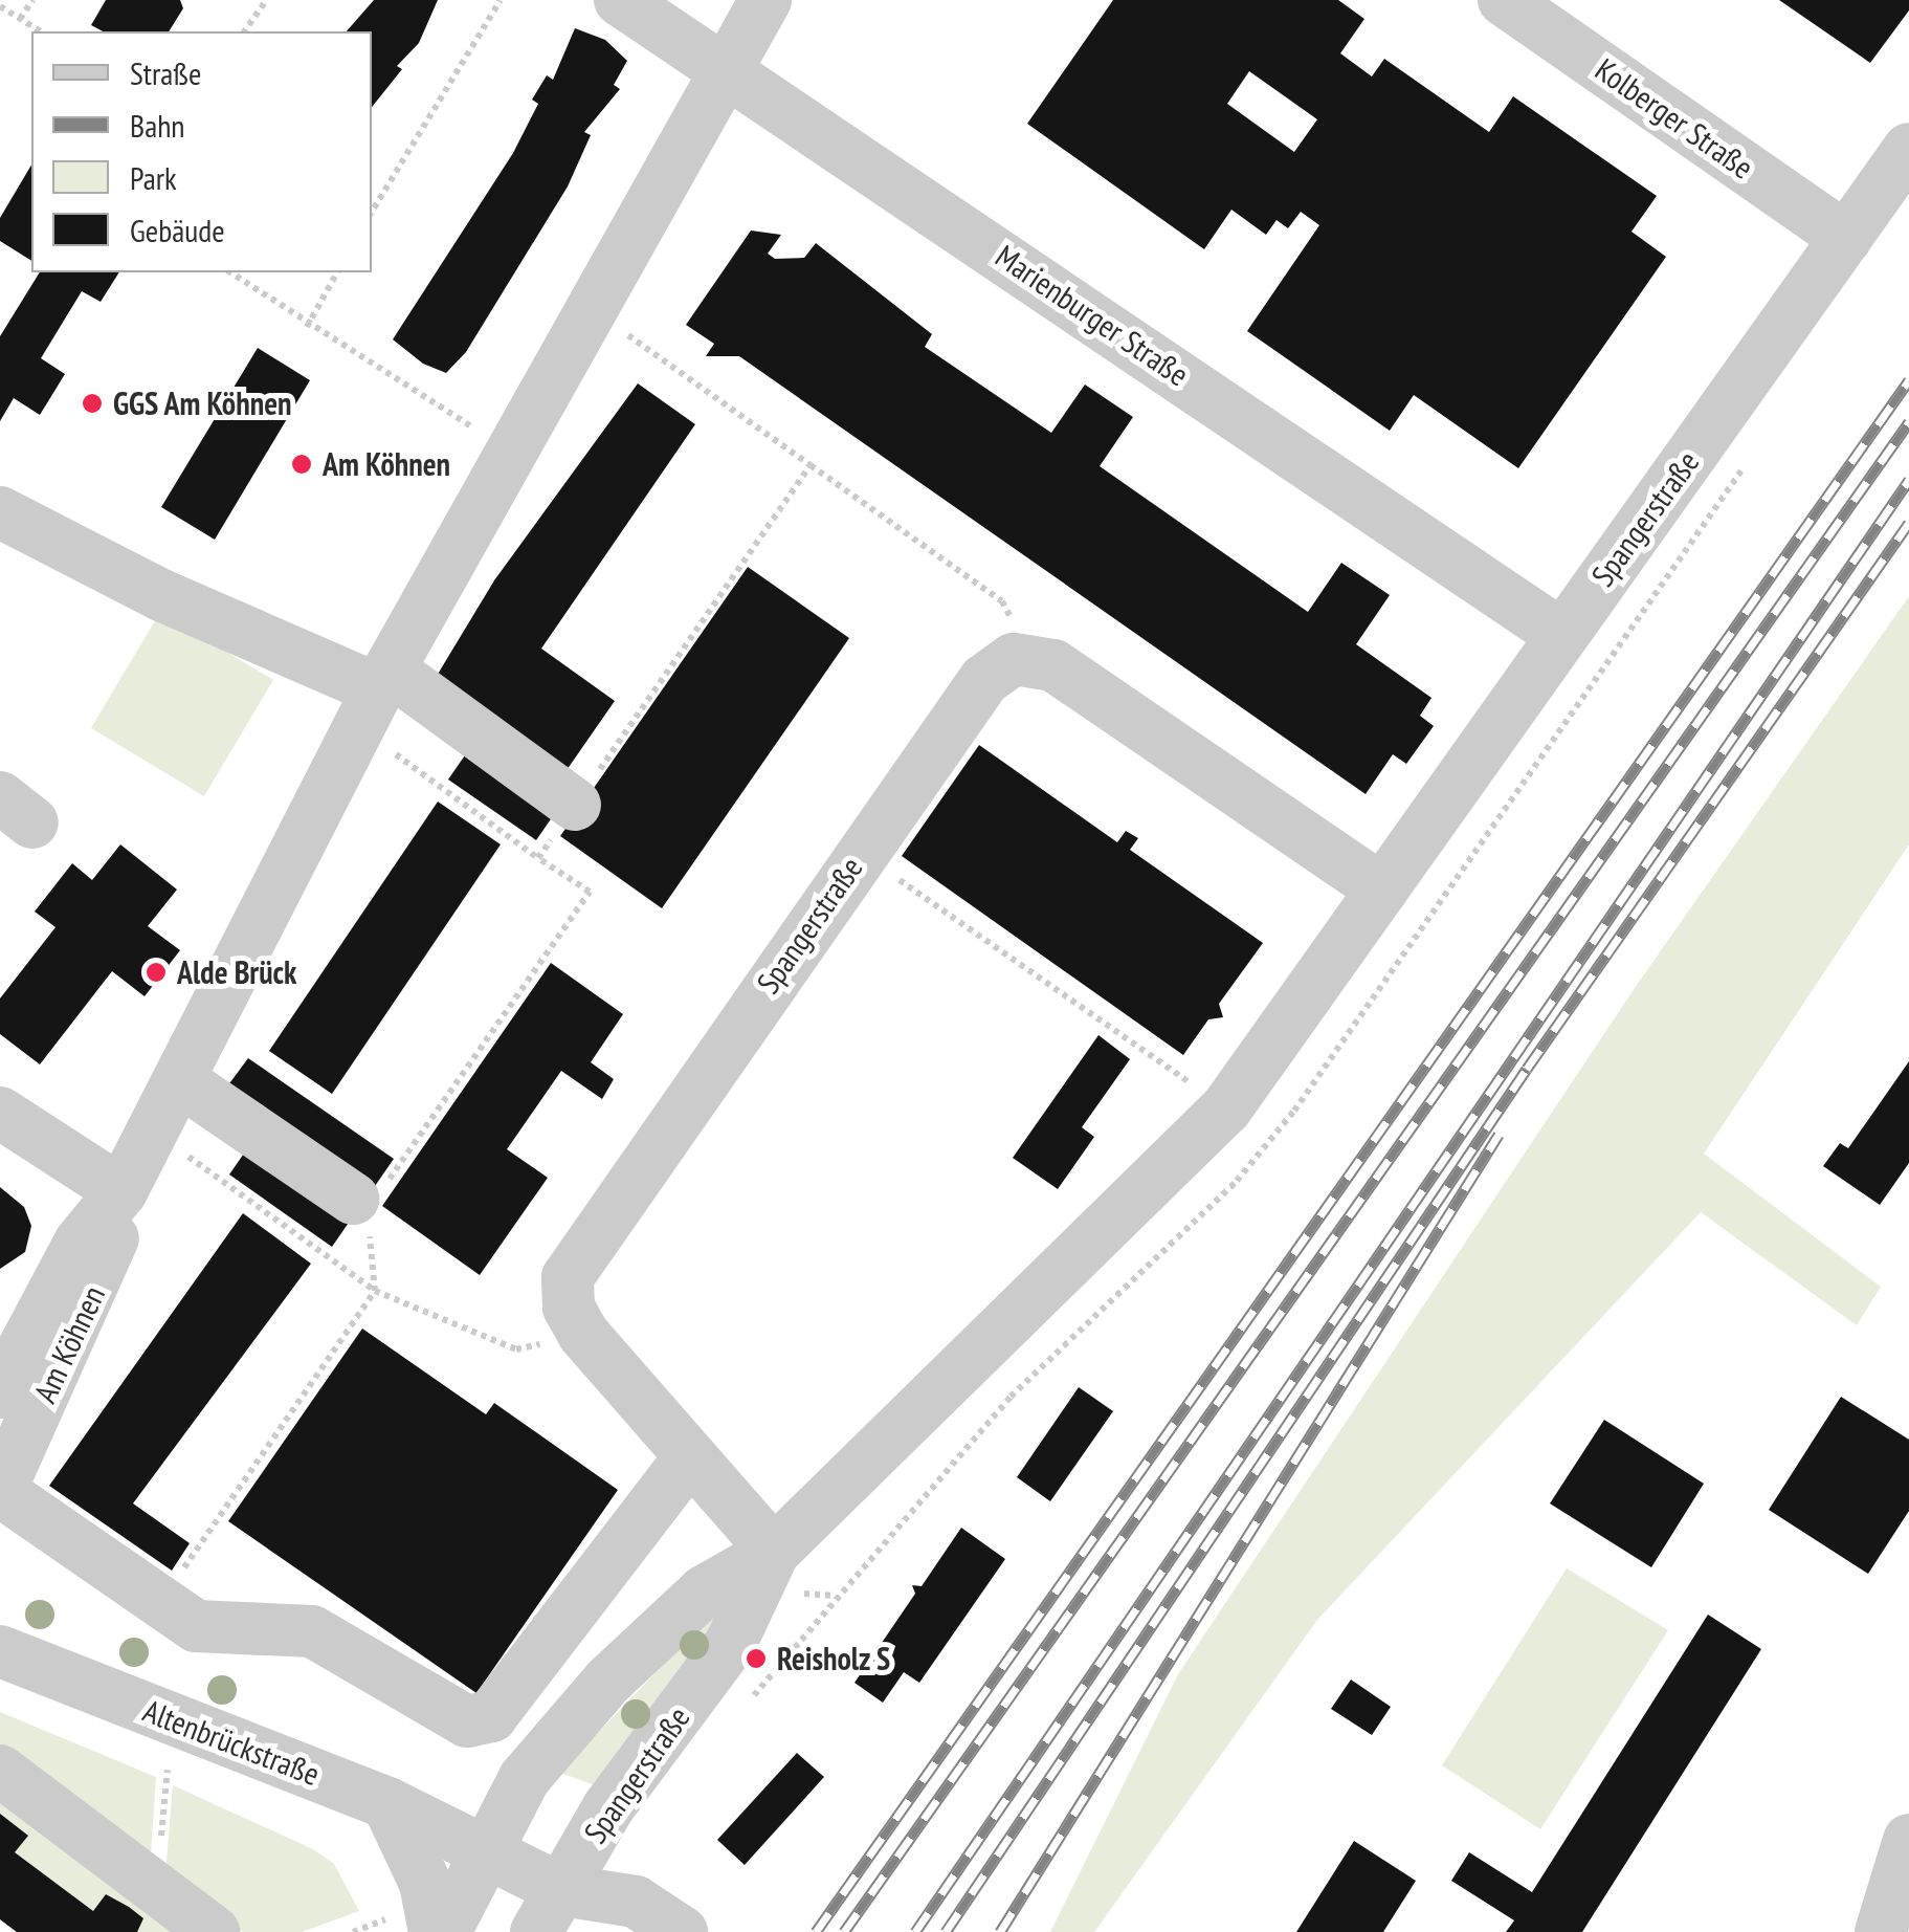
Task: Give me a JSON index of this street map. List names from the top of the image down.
{
  "streets": {
    "street": [
      "Kolberger Straße",
      "Marienburger Straße",
      "Spangerstraße",
      "Am Köhnen",
      "Altenbrückstraße"
    ]
  },
  "crossings": [
    ["Kolberger Straße", "Spangerstraße"],
    ["Marienburger Straße", "Spangerstraße"],
    ["Marienburger Straße", "Am Köhnen"],
    ["Spangerstraße", "Altenbrückstraße"]
  ],
  "places": [
    "GGS Am Köhnen",
    "Am Köhnen",
    "Alde Brück",
    "Reisholz S"
  ],
  "legend": [
    "Straße",
    "Bahn",
    "Park",
    "Gebäude"
  ]
}
